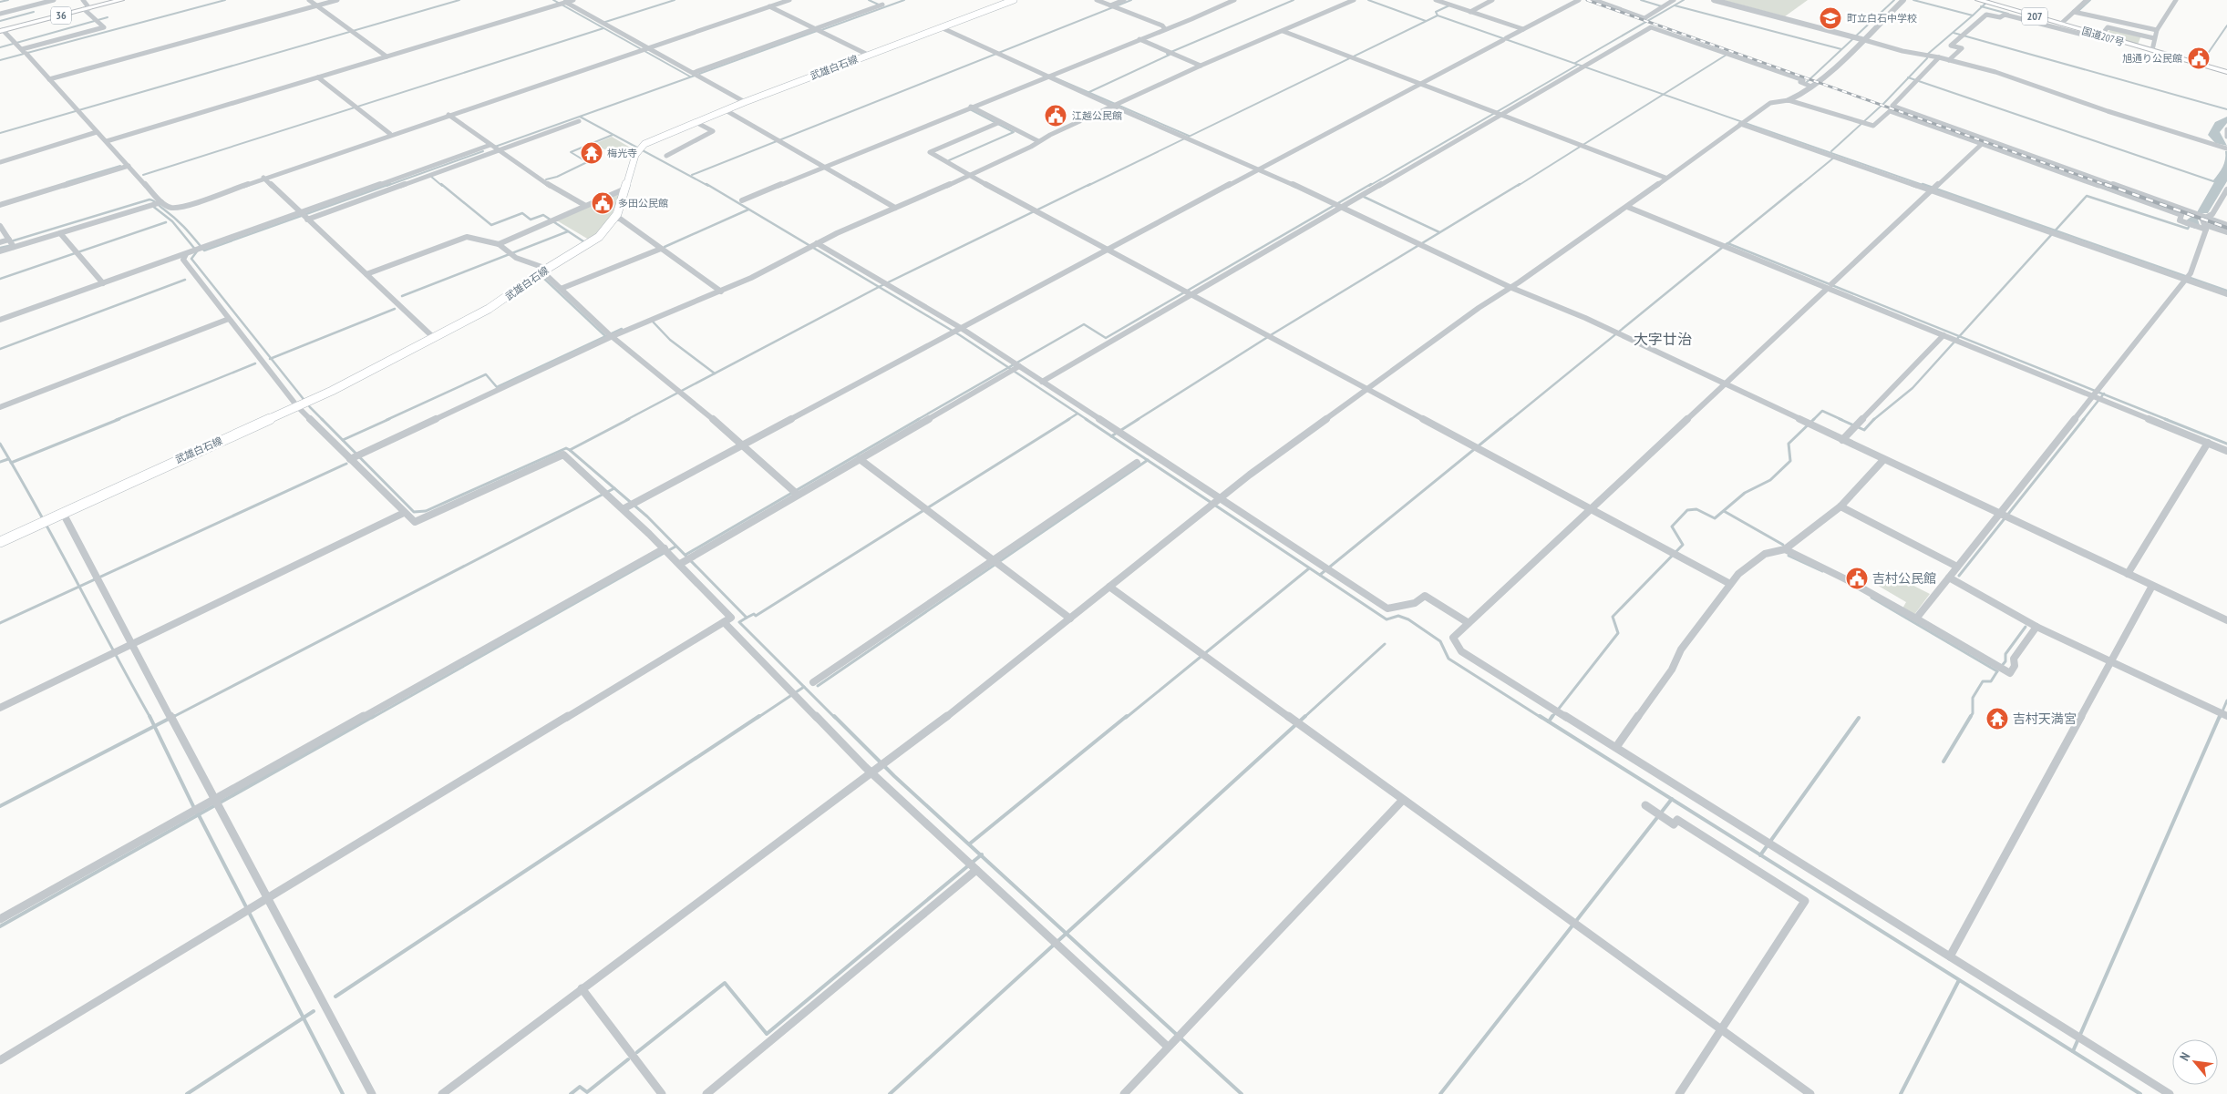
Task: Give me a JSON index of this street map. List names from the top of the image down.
{
  "streets": {
    "main road": [
      "36",
      "207",
      "国道207号",
      "武雄白石線"
    ]
  },
  "districts": ["大字廿治"],
  "places": {
    "school or university": ["町立白石中学校"],
    "public building": [
      "旭通り公民館",
      "江越公民館",
      "多田公民館",
      "吉村公民館"
    ],
    "temple": ["梅光寺", "吉村天満宮"]
  },
  "north": "top left"
}
